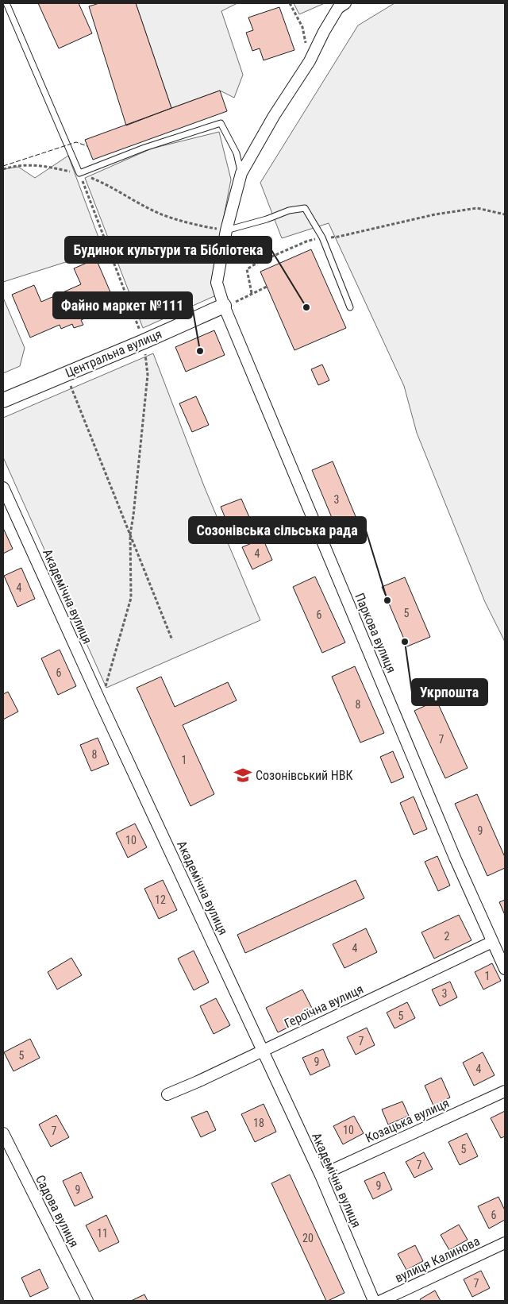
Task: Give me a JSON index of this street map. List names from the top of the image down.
{
  "streets": {
    "street": [
      "Центральна вулиця",
      "Академічна вулиця",
      "Паркова вулиця",
      "Героїчна вулиця",
      "Козацька вулиця",
      "Садова вулиця",
      "вулиця Калинова"
    ]
  },
  "crossings": [
    ["Центральна вулиця", "Паркова вулиця"],
    ["Академічна вулиця", "Героїчна вулиця"],
    ["Академічна вулиця", "Козацька вулиця"],
    ["Паркова вулиця", "Героїчна вулиця"]
  ],
  "places": {
    "other": [
      "Будинок культури та Бібліотека",
      "Файно маркет №111",
      "Созонівська сільська рада",
      "Укрпошта"
    ],
    "school or university": ["Созонівський НВК"]
  },
  "house_numbers": [
    "3",
    "4",
    "4",
    "5",
    "6",
    "6",
    "8",
    "7",
    "8",
    "1",
    "9",
    "10",
    "12",
    "2",
    "4",
    "1",
    "3",
    "5",
    "7",
    "5",
    "9",
    "4",
    "18",
    "10",
    "7",
    "5",
    "7",
    "9",
    "9",
    "6",
    "11",
    "20",
    "7"
  ]
}
